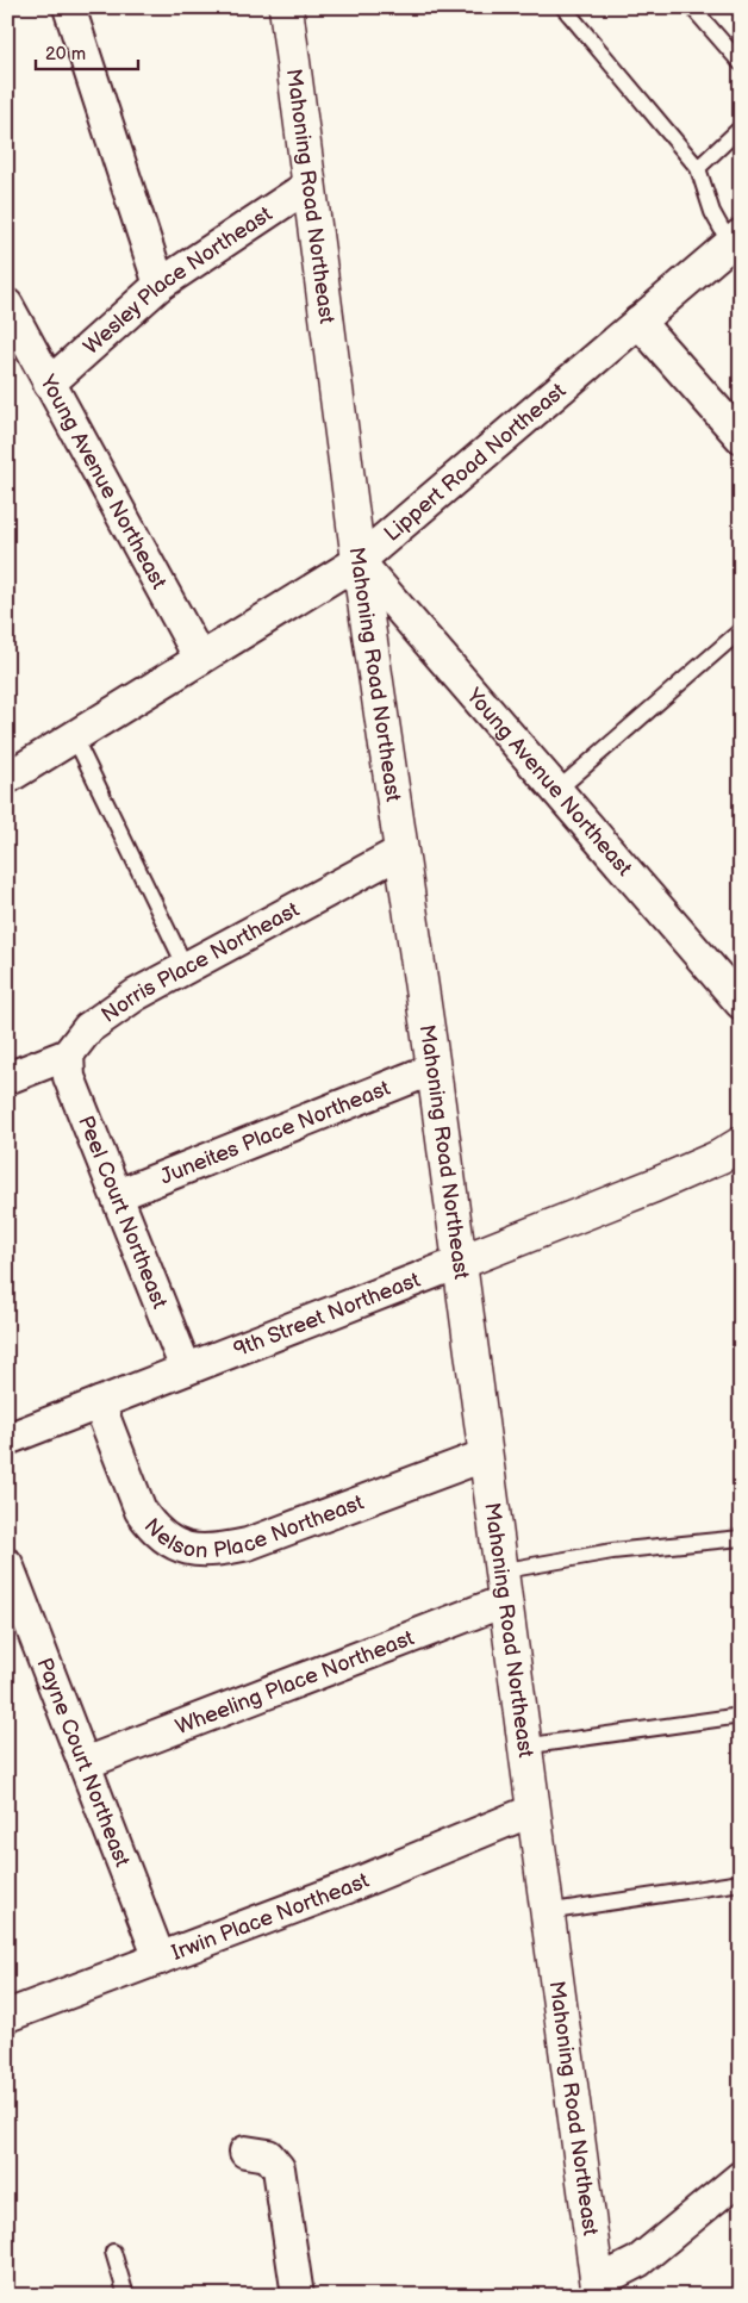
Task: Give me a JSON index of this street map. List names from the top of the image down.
{
  "streets": {
    "main road": ["Mahoning Road Northeast", "9th Street Northeast"],
    "street": [
      "Wesley Place Northeast",
      "Lippert Road Northeast",
      "Young Avenue Northeast",
      "Norris Place Northeast",
      "Juneites Place Northeast",
      "Peel Court Northeast",
      "Nelson Place Northeast",
      "Wheeling Place Northeast",
      "Payne Court Northeast",
      "Irwin Place Northeast"
    ]
  },
  "crossings": [
    ["Mahoning Road Northeast", "Wesley Place Northeast"],
    ["Mahoning Road Northeast", "Lippert Road Northeast"],
    ["Mahoning Road Northeast", "Young Avenue Northeast"],
    ["Mahoning Road Northeast", "Norris Place Northeast"],
    ["Mahoning Road Northeast", "Juneites Place Northeast"],
    ["Mahoning Road Northeast", "9th Street Northeast"],
    ["Mahoning Road Northeast", "Nelson Place Northeast"],
    ["Mahoning Road Northeast", "Wheeling Place Northeast"],
    ["Mahoning Road Northeast", "Irwin Place Northeast"],
    ["Wesley Place Northeast", "Young Avenue Northeast"],
    ["Lippert Road Northeast", "Young Avenue Northeast"],
    ["Norris Place Northeast", "Peel Court Northeast"],
    ["Juneites Place Northeast", "Peel Court Northeast"],
    ["Peel Court Northeast", "9th Street Northeast"],
    ["9th Street Northeast", "Nelson Place Northeast"],
    ["Wheeling Place Northeast", "Payne Court Northeast"],
    ["Payne Court Northeast", "Irwin Place Northeast"]
  ],
  "scale_bar": "20 m"
}
